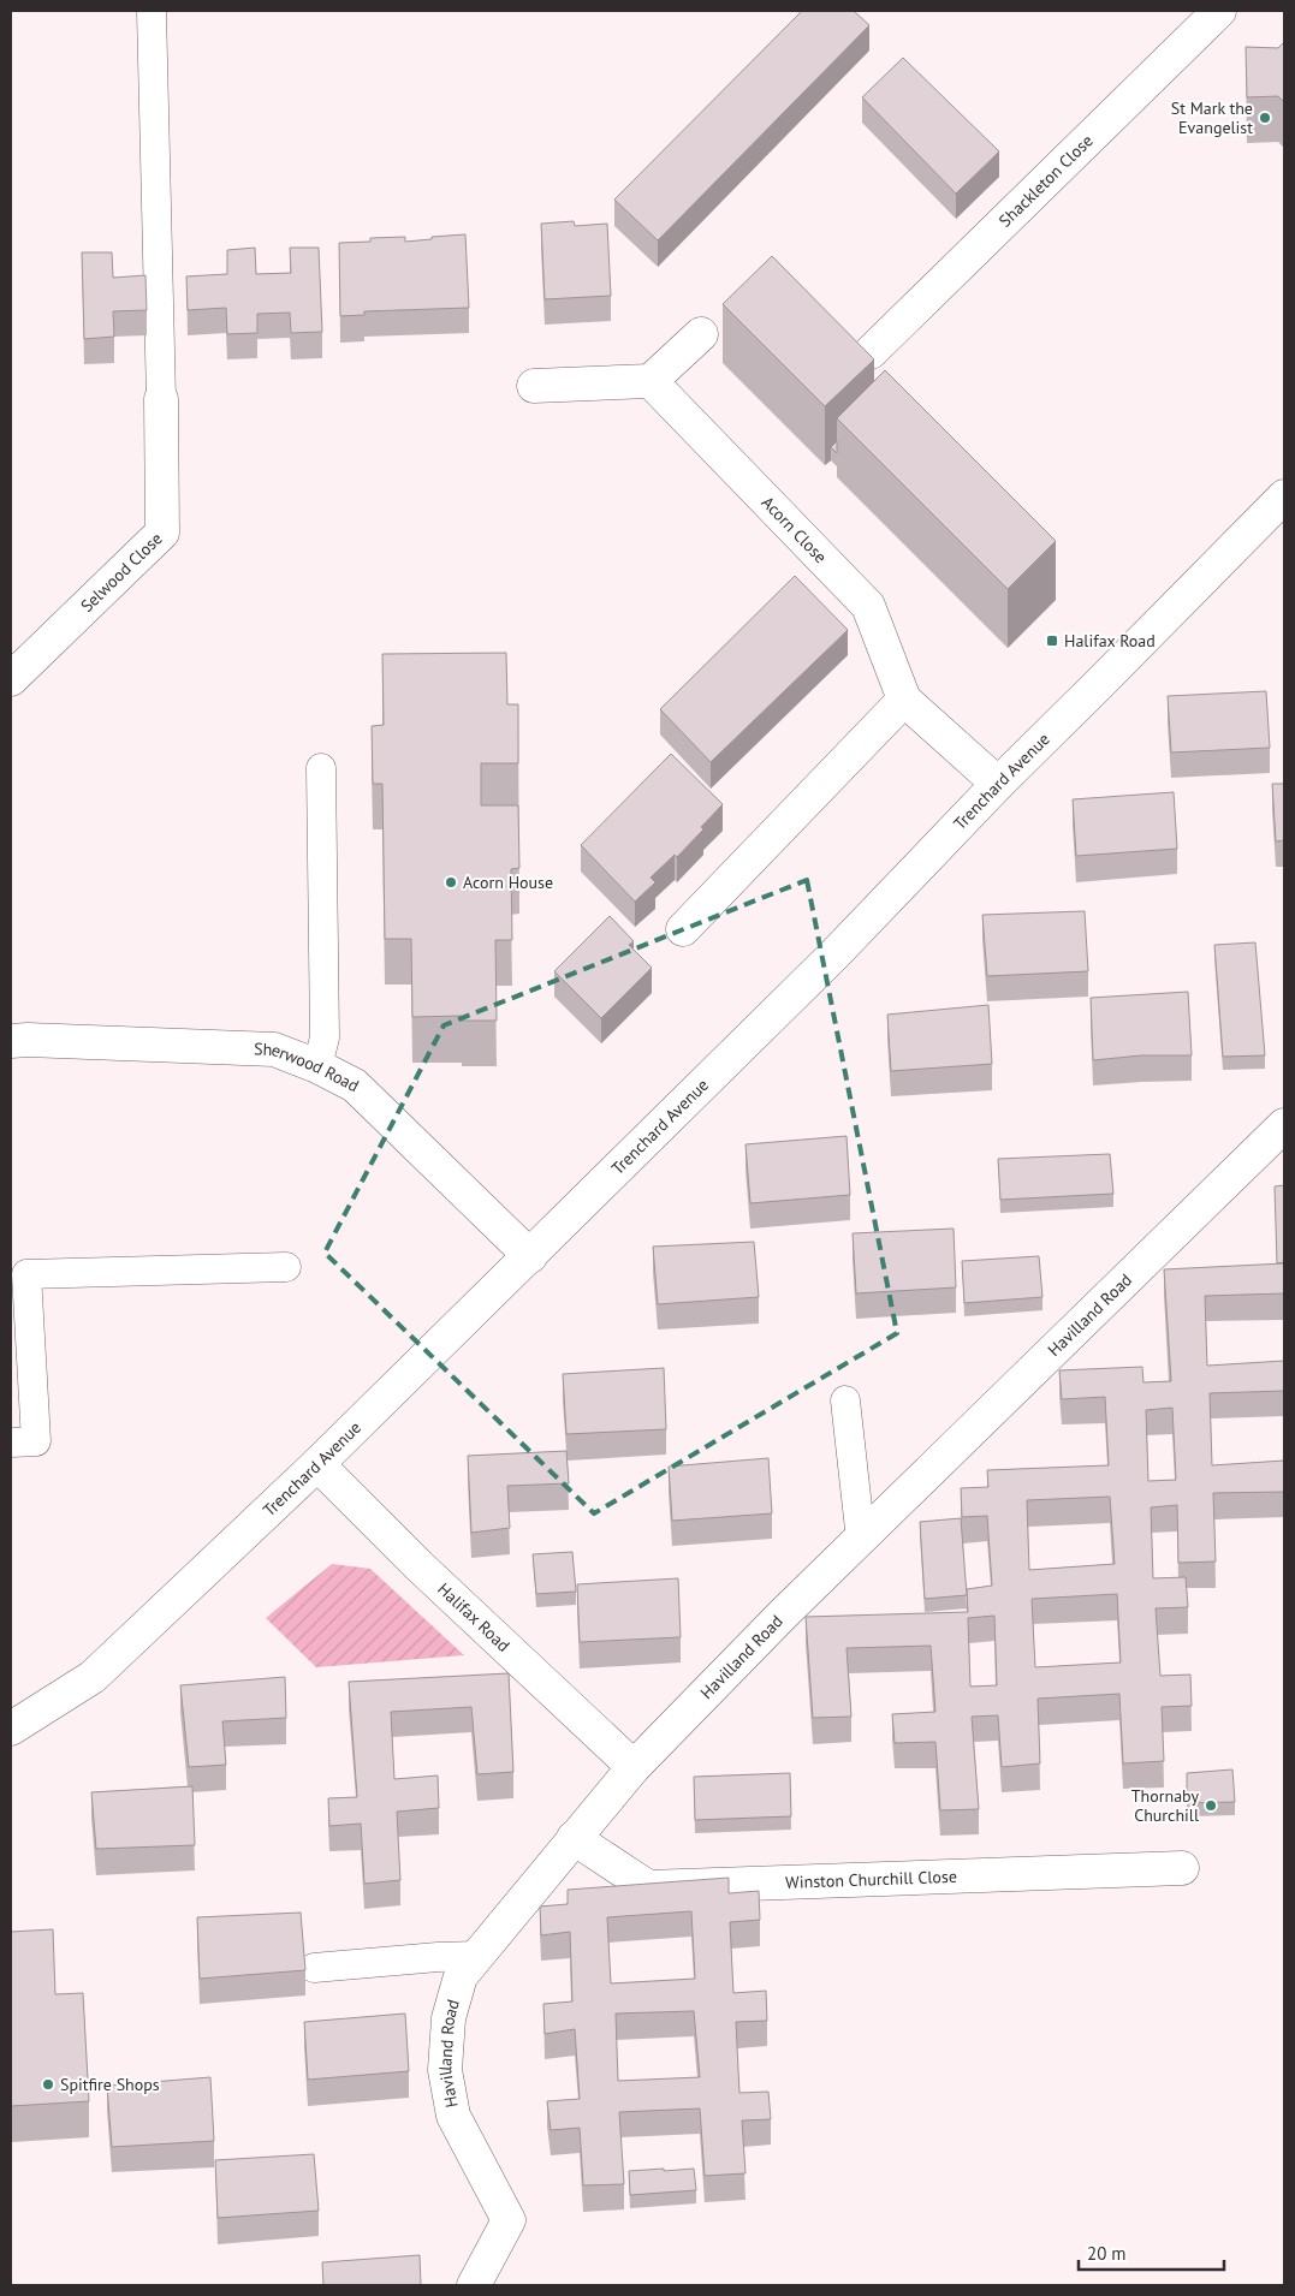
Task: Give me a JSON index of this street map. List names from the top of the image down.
{
  "streets": {
    "street": [
      "Shackleton Close",
      "Acorn Close",
      "Selwood Close",
      "Trenchard Avenue",
      "Sherwood Road",
      "Havilland Road",
      "Halifax Road",
      "Winston Churchill Close"
    ]
  },
  "crossings": [
    ["Acorn Close", "Trenchard Avenue"],
    ["Trenchard Avenue", "Sherwood Road"],
    ["Trenchard Avenue", "Halifax Road"],
    ["Havilland Road", "Halifax Road"],
    ["Havilland Road", "Winston Churchill Close"]
  ],
  "places": {
    "other": [
      "St Mark the Evangelist",
      "Acorn House",
      "Thornaby Churchill",
      "Spitfire Shops"
    ],
    "transit": ["Halifax Road"]
  },
  "scale_bar": "20 m"
}
